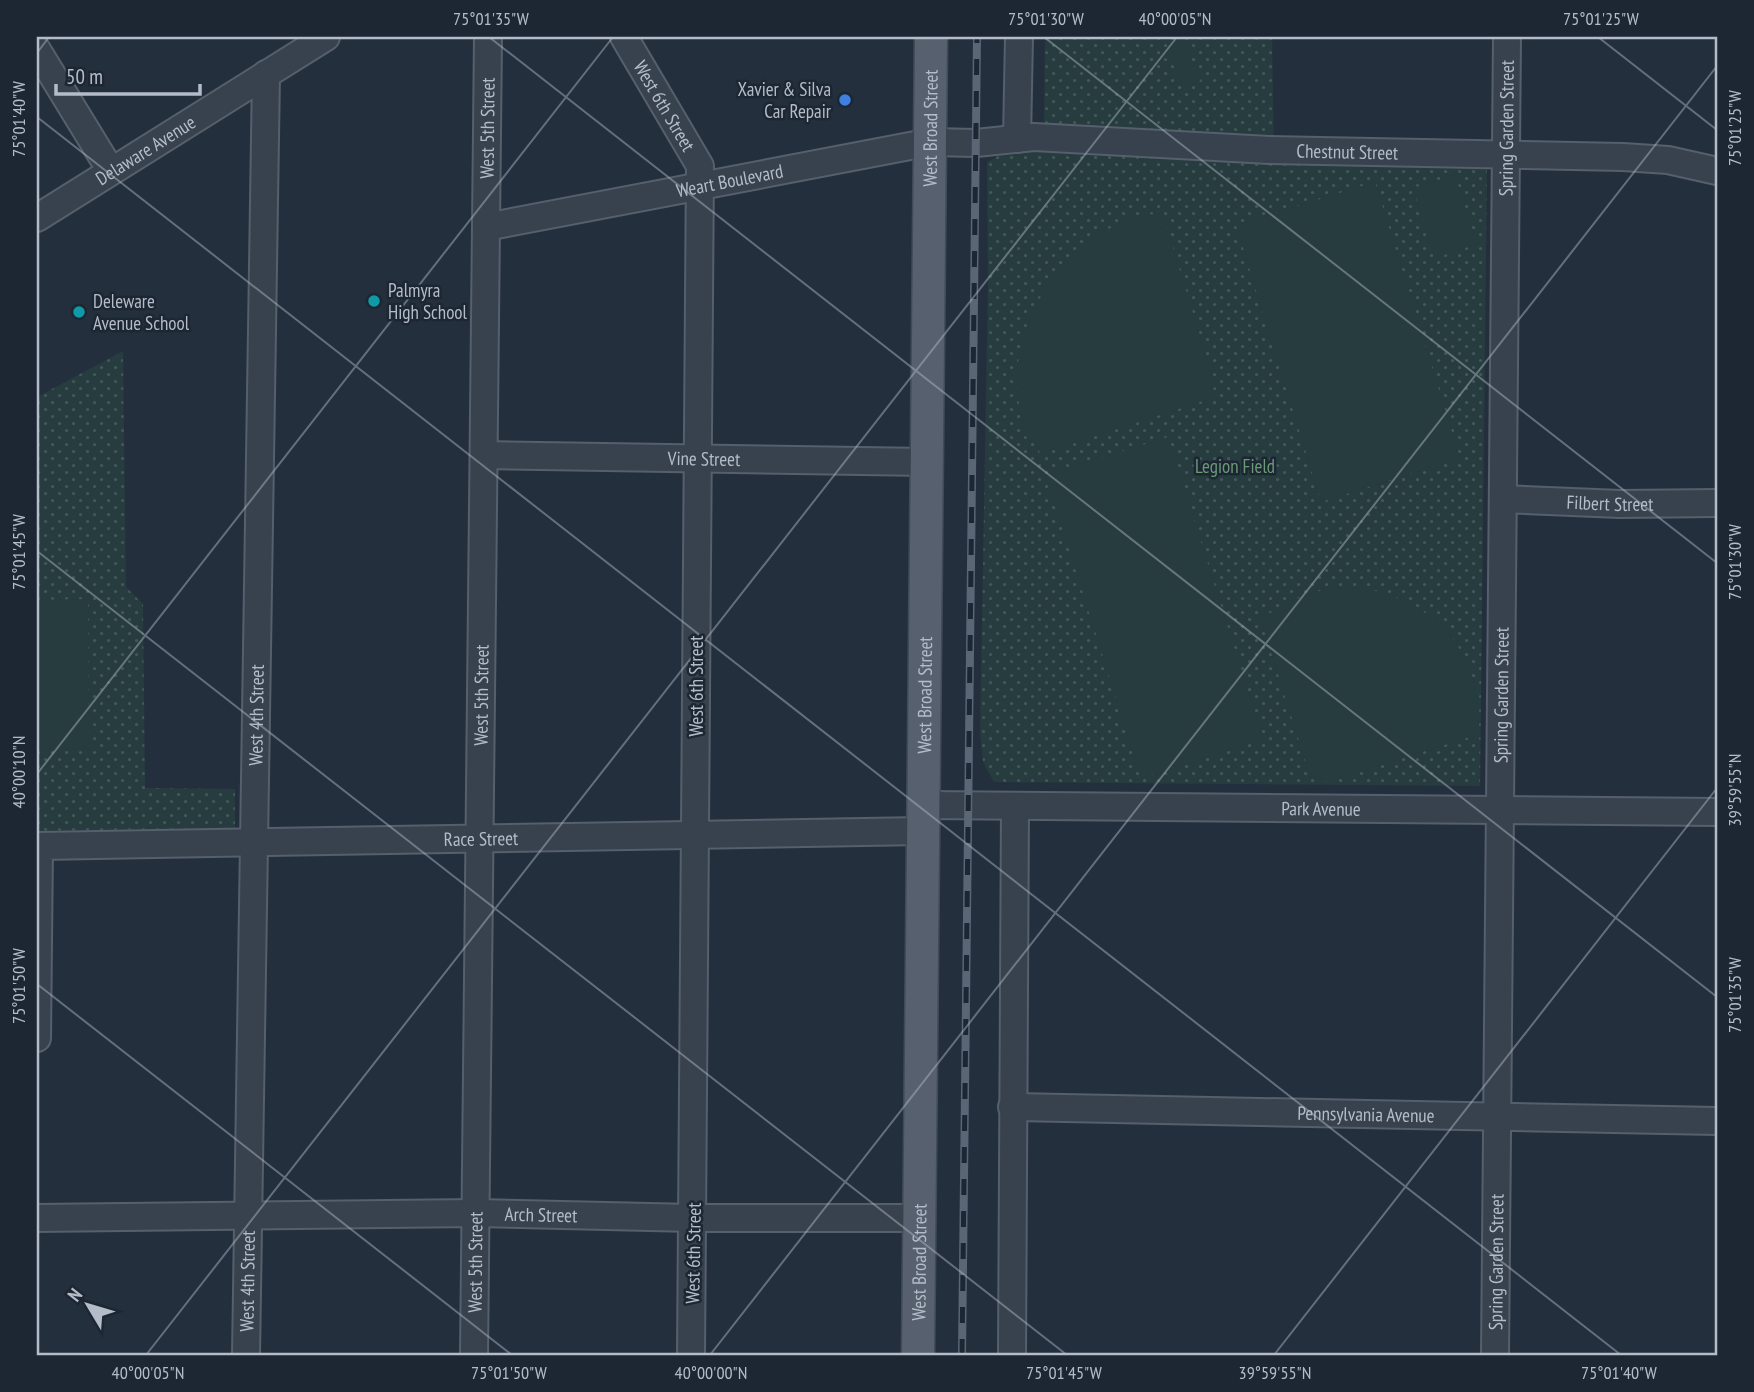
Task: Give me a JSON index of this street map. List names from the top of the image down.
{
  "streets": {
    "main road": ["West Broad Street"],
    "street": [
      "West 6th Street",
      "West 5th Street",
      "Spring Garden Street",
      "Delaware Avenue",
      "Chestnut Street",
      "Weart Boulevard",
      "Vine Street",
      "Filbert Street",
      "West 4th Street",
      "Park Avenue",
      "Race Street",
      "Pennsylvania Avenue",
      "Arch Street"
    ]
  },
  "crossings": [
    ["West 6th Street", "Weart Boulevard"],
    ["West 6th Street", "Vine Street"],
    ["West 6th Street", "Race Street"],
    ["West 6th Street", "Arch Street"],
    ["West 5th Street", "Weart Boulevard"],
    ["West 5th Street", "Vine Street"],
    ["West 5th Street", "Race Street"],
    ["West 5th Street", "Arch Street"],
    ["West Broad Street", "Weart Boulevard"],
    ["West Broad Street", "Vine Street"],
    ["West Broad Street", "Park Avenue"],
    ["West Broad Street", "Race Street"],
    ["West Broad Street", "Arch Street"],
    ["Spring Garden Street", "Chestnut Street"],
    ["Spring Garden Street", "Filbert Street"],
    ["Spring Garden Street", "Park Avenue"],
    ["Spring Garden Street", "Pennsylvania Avenue"],
    ["Delaware Avenue", "West 4th Street"],
    ["Chestnut Street", "Weart Boulevard"],
    ["West 4th Street", "Race Street"],
    ["West 4th Street", "Arch Street"],
    ["Park Avenue", "Race Street"]
  ],
  "parks": ["Legion Field"],
  "places": ["Xavier & Silva Car Repair", "Palmyra High School", "Deleware Avenue School"],
  "scale_bar": "50 m",
  "north": "top left",
  "coordinates": [
    "75°01'35\"W",
    "75°01'30\"W",
    "40°00'05\"N",
    "75°01'25\"W",
    "75°01'40\"W",
    "75°01'45\"W",
    "40°00'10\"N",
    "39°59'55\"N",
    "75°01'50\"W",
    "40°00'00\"N"
  ]
}
